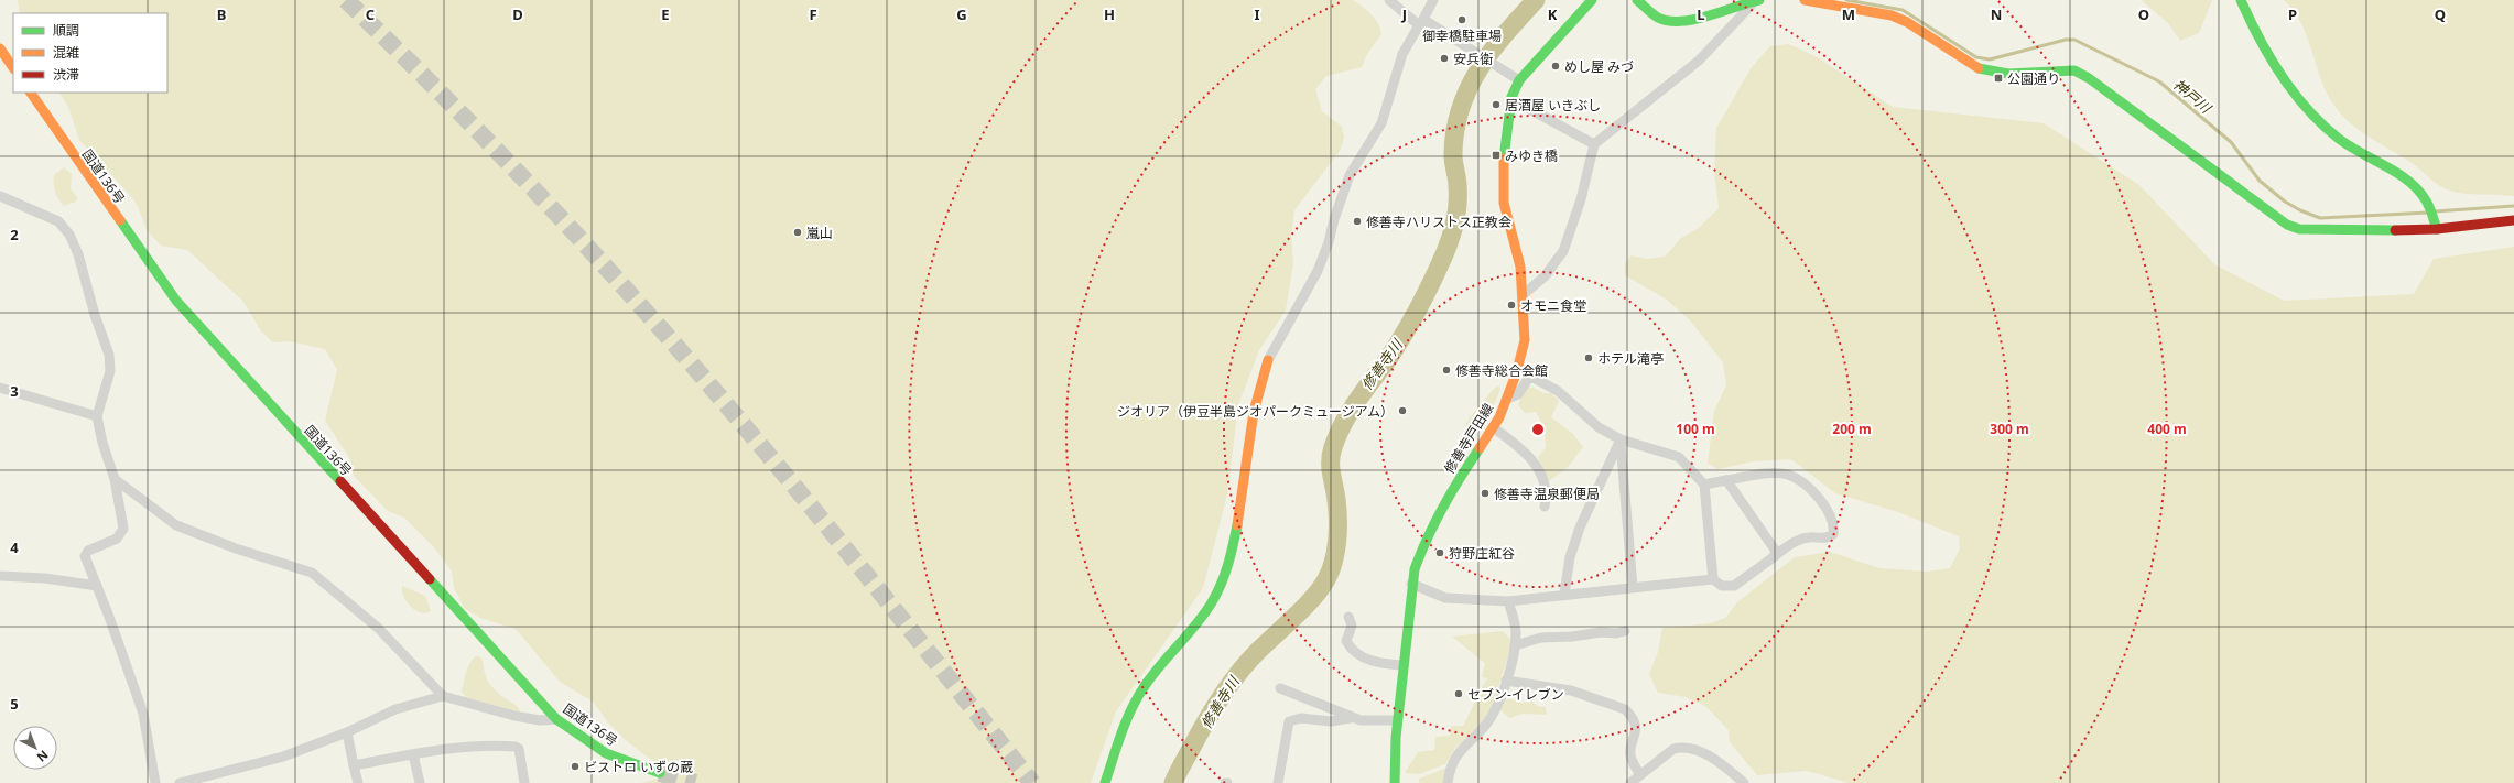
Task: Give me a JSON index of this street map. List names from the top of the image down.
{
  "streets": {
    "main road": ["国道136号", "修善寺戸田線"]
  },
  "water": ["神戸川", "修善寺川"],
  "places": {
    "other": [
      "御幸橋駐車場",
      "安兵衛",
      "めし屋 みづ",
      "居酒屋 いきぶし",
      "修善寺ハリストス正教会",
      "嵐山",
      "オモニ食堂",
      "ホテル滝亭",
      "修善寺総合会館",
      "ジオリア（伊豆半島ジオパークミュージアム）",
      "修善寺温泉郵便局",
      "狩野庄紅谷",
      "セブン-イレブン",
      "ビストロ いずの蔵"
    ],
    "transit": ["公園通り", "みゆき橋"]
  },
  "legend": ["順調", "混雑", "渋滞"],
  "north": "bottom right",
  "grid": {
    "columns": [
      "B",
      "C",
      "D",
      "E",
      "F",
      "G",
      "H",
      "I",
      "J",
      "K",
      "L",
      "M",
      "N",
      "O",
      "P",
      "Q"
    ],
    "rows": [
      "2",
      "3",
      "4",
      "5"
    ]
  },
  "rings": [
    "100 m",
    "200 m",
    "300 m",
    "400 m"
  ]
}
